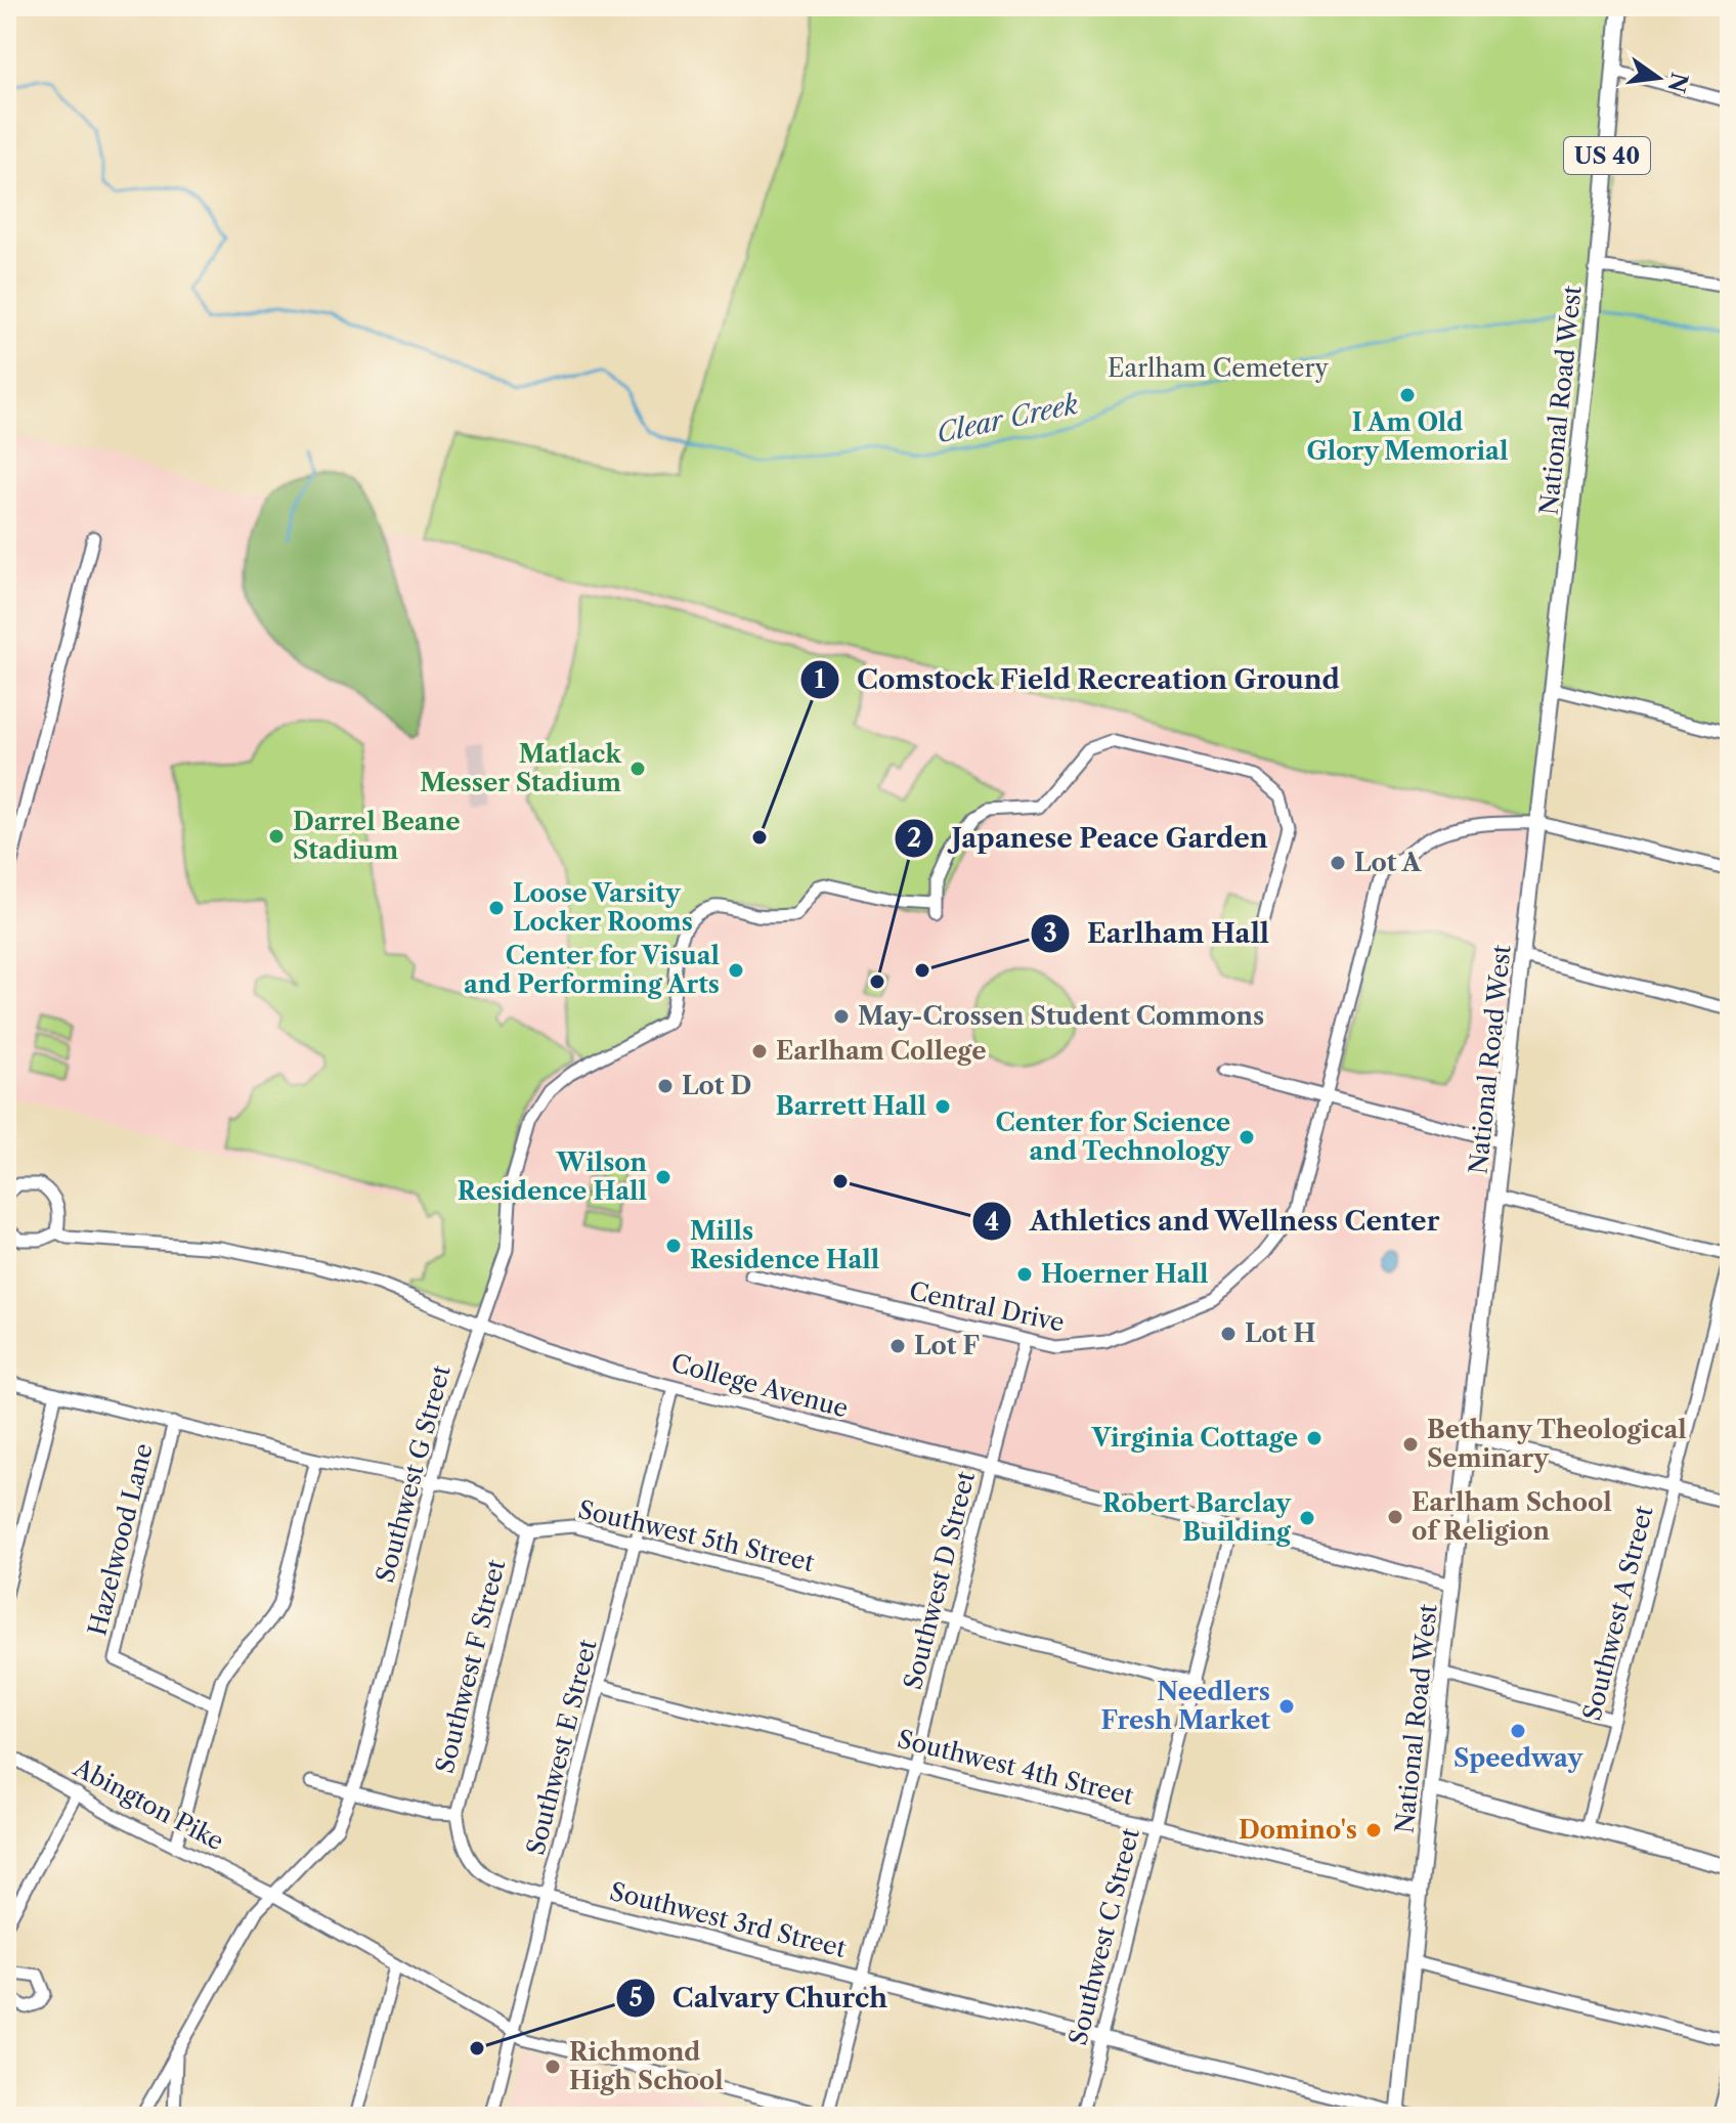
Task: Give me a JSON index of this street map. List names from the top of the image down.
{
  "streets": {
    "main road": ["US 40", "National Road West"],
    "street": [
      "Central Drive",
      "College Avenue",
      "Southwest G Street",
      "Southwest 5th Street",
      "Hazelwood Lane",
      "Southwest D Street",
      "Southwest A Street",
      "Southwest F Street",
      "Southwest E Street",
      "Southwest 4th Street",
      "Abington Pike",
      "Southwest 3rd Street",
      "Southwest C Street"
    ]
  },
  "crossings": [
    ["National Road West", "Central Drive"],
    ["National Road West", "College Avenue"],
    ["National Road West", "Southwest 4th Street"],
    ["National Road West", "Southwest 3rd Street"],
    ["Central Drive", "Southwest D Street"],
    ["College Avenue", "Southwest G Street"],
    ["College Avenue", "Southwest D Street"],
    ["College Avenue", "Southwest E Street"],
    ["College Avenue", "Southwest C Street"],
    ["Southwest G Street", "Abington Pike"],
    ["Southwest 5th Street", "Southwest D Street"],
    ["Southwest 5th Street", "Southwest F Street"],
    ["Southwest 5th Street", "Southwest E Street"],
    ["Southwest 5th Street", "Southwest C Street"],
    ["Southwest D Street", "Southwest 4th Street"],
    ["Southwest D Street", "Abington Pike"],
    ["Southwest D Street", "Southwest 3rd Street"],
    ["Southwest F Street", "Southwest 3rd Street"],
    ["Southwest E Street", "Southwest 4th Street"],
    ["Southwest E Street", "Abington Pike"],
    ["Southwest E Street", "Southwest 3rd Street"],
    ["Southwest 4th Street", "Southwest C Street"],
    ["Southwest 3rd Street", "Southwest C Street"]
  ],
  "water": ["Clear Creek"],
  "parks": ["Earlham Cemetery"],
  "places": [
    "I Am Old Glory Memorial",
    "Matlack Messer Stadium",
    "Darrel Beane Stadium",
    "Comstock Field Recreation Ground",
    "Lot A",
    "Loose Varsity Locker Rooms",
    "Center for Visual and Performing Arts",
    "Earlham Hall",
    "Japanese Peace Garden",
    "May-Crossen Student Commons",
    "Earlham College",
    "Lot D",
    "Barrett Hall",
    "Center for Science and Technology",
    "Wilson Residence Hall",
    "Athletics and Wellness Center",
    "Mills Residence Hall",
    "Hoerner Hall",
    "Lot H",
    "Lot F",
    "Virginia Cottage",
    "Bethany Theological Seminary",
    "Earlham School of Religion",
    "Robert Barclay Building",
    "Needlers Fresh Market",
    "Speedway",
    "Domino's",
    "Calvary Church",
    "Richmond High School"
  ],
  "north": "right"
}
